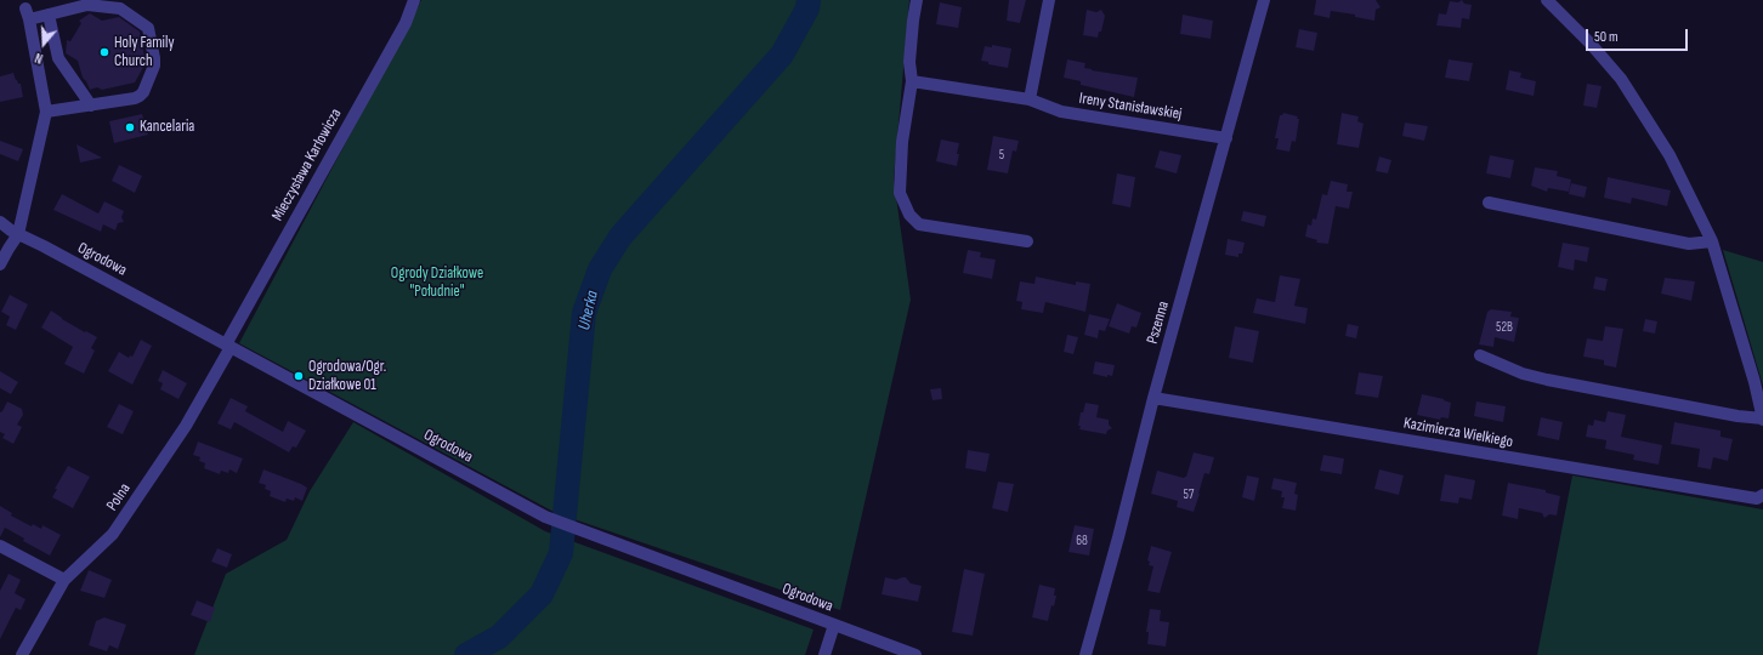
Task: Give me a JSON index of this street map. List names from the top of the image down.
{
  "streets": {
    "street": [
      "Ireny Stanisławskiej",
      "Mieczysława Karłowicza",
      "Ogrodowa",
      "Pszenna",
      "Kazimierza Wielkiego",
      "Polna"
    ]
  },
  "crossings": [
    ["Ireny Stanisławskiej", "Pszenna"],
    ["Mieczysława Karłowicza", "Ogrodowa"],
    ["Mieczysława Karłowicza", "Polna"],
    ["Ogrodowa", "Polna"],
    ["Pszenna", "Kazimierza Wielkiego"]
  ],
  "water": ["Uherka"],
  "parks": ["Ogrody Działkowe \"Południe\""],
  "places": ["Holy Family Church", "Kancelaria", "Ogrodowa/Ogr. Działkowe 01"],
  "house_numbers": [
    "5",
    "52B",
    "57",
    "68"
  ],
  "scale_bar": "50 m",
  "north": "bottom"
}
